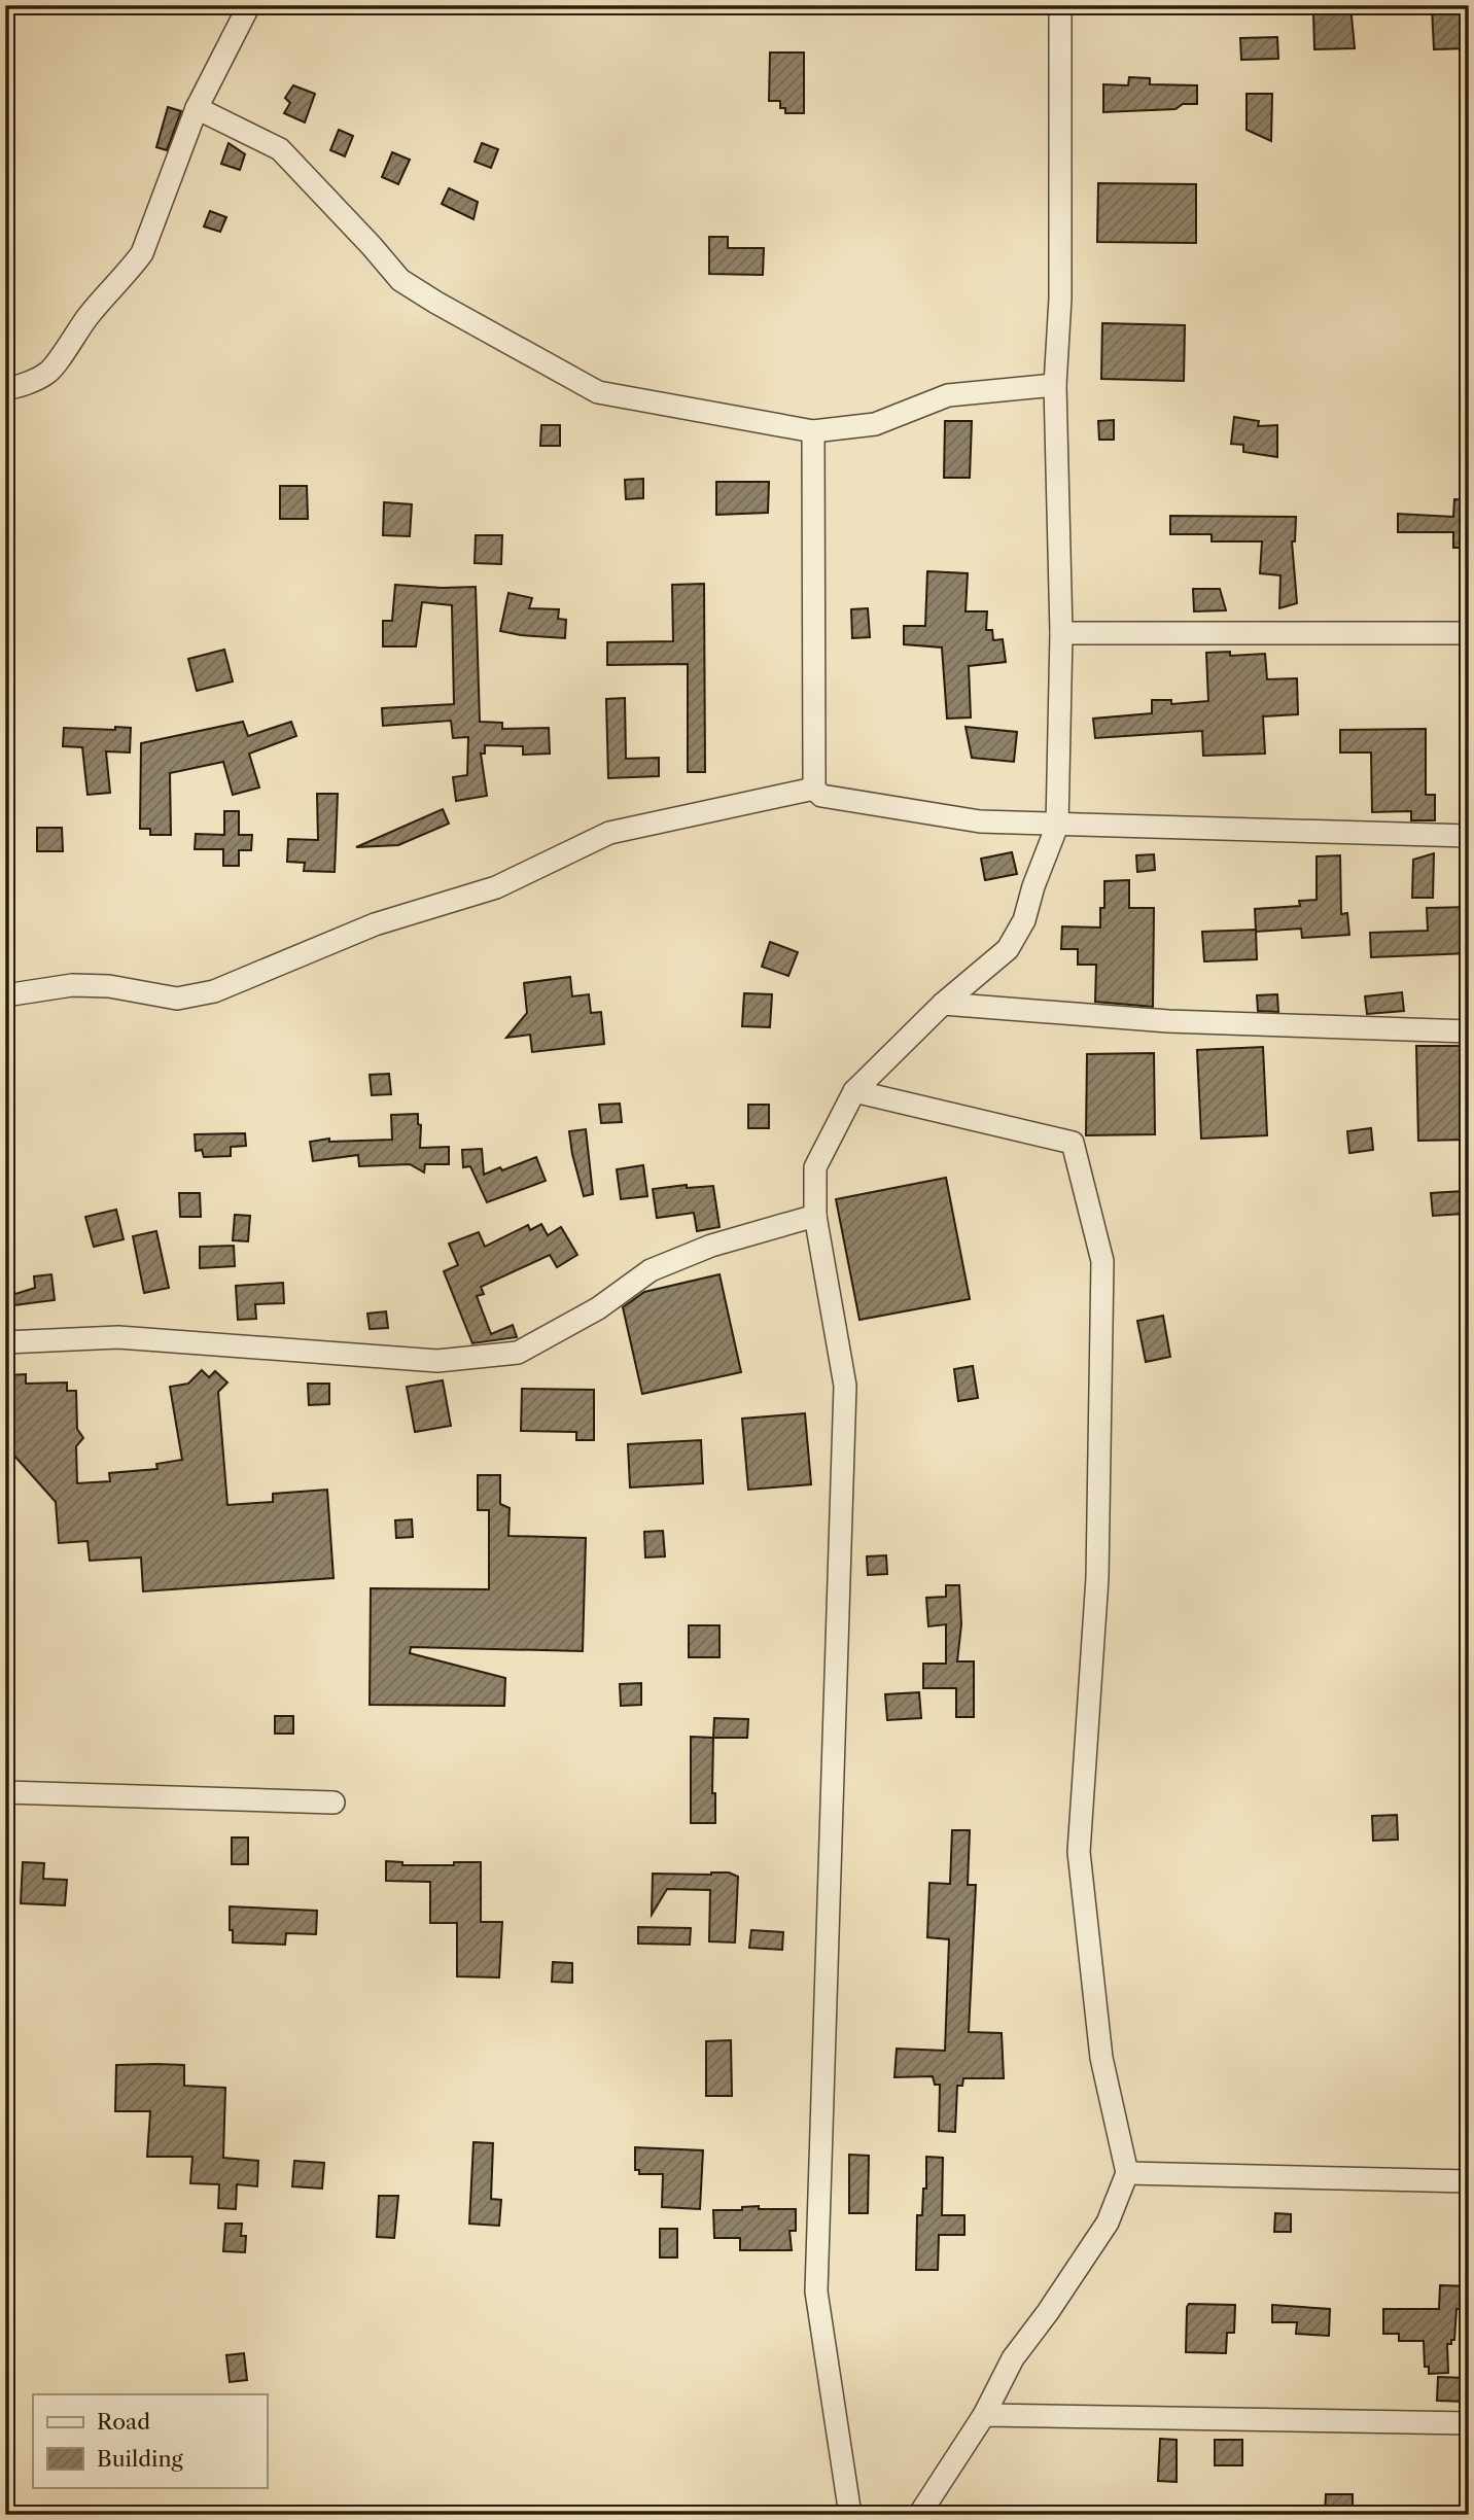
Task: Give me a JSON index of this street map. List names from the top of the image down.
{
  "legend": ["Road", "Building"]
}
